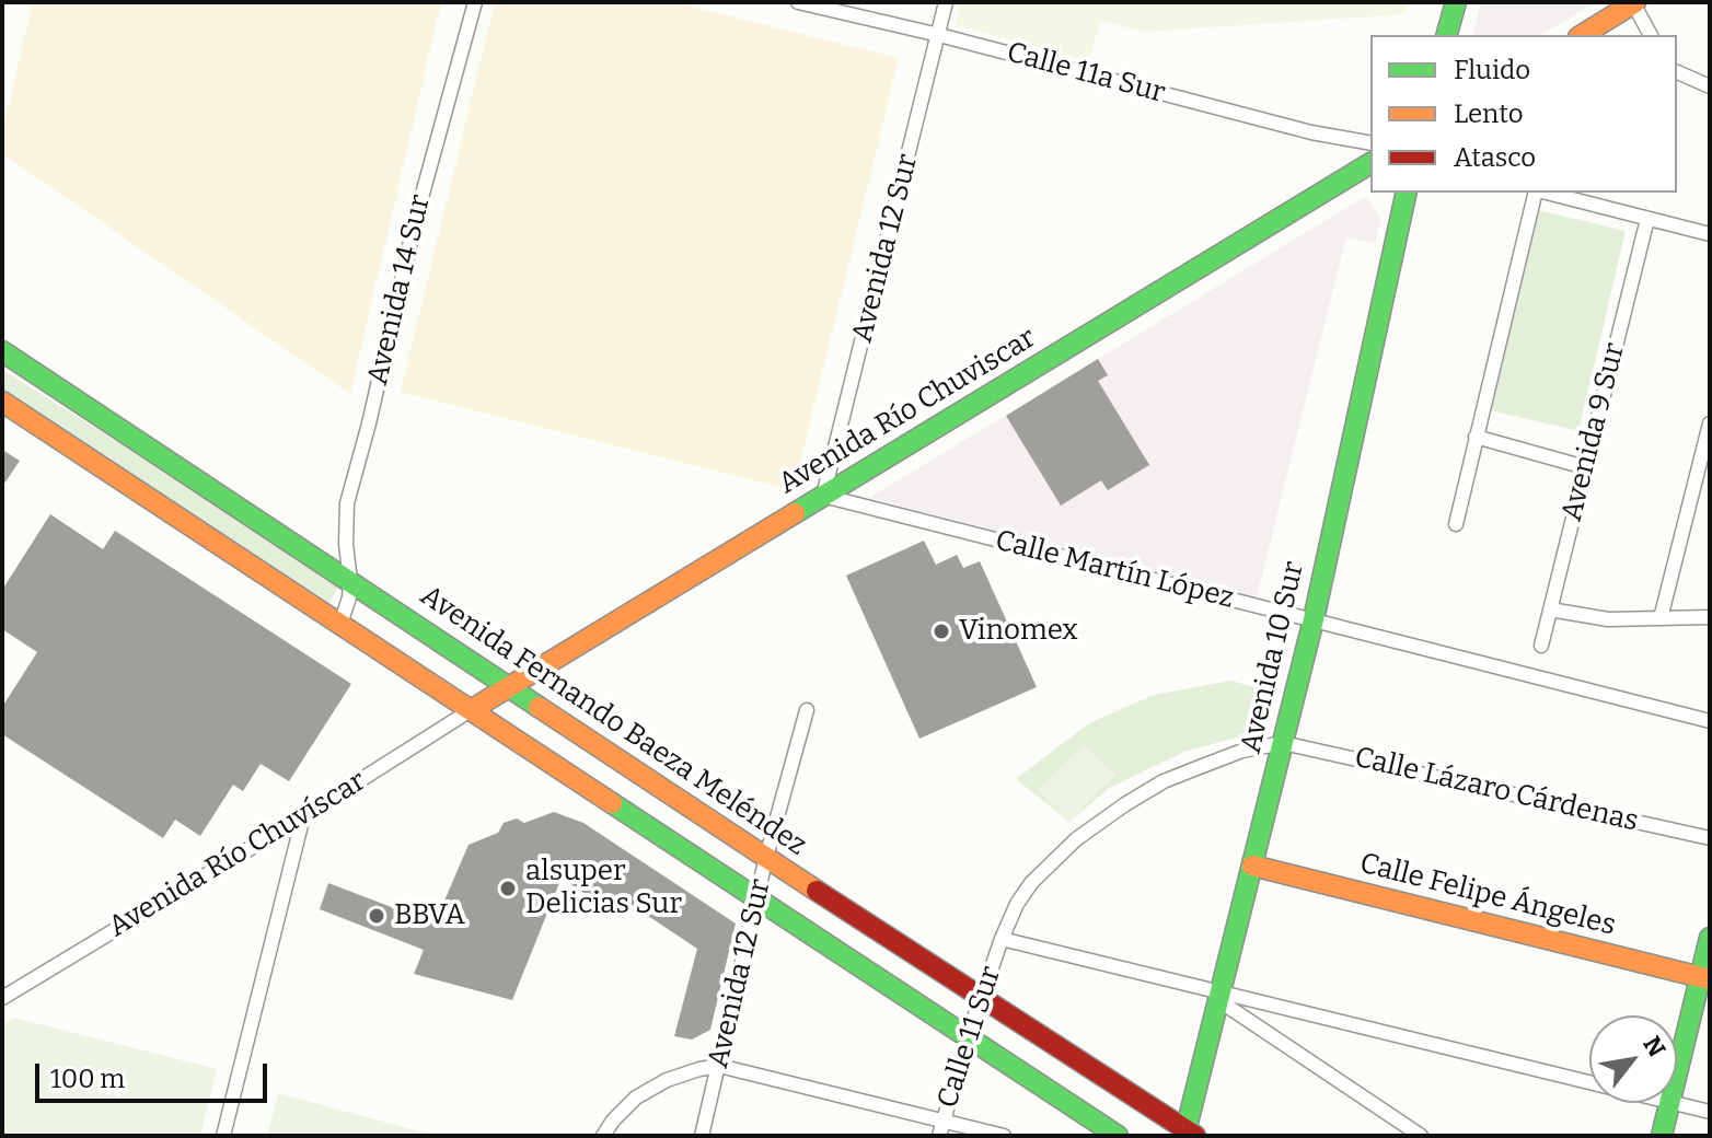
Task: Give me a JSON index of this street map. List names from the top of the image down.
{
  "streets": {
    "main road": [
      "Avenida Río Chuviscar",
      "Avenida 10 Sur",
      "Avenida Fernando Baeza Meléndez",
      "Calle Felipe Ángeles"
    ],
    "street": [
      "Calle 11a Sur",
      "Avenida 12 Sur",
      "Avenida 14 Sur",
      "Avenida 9 Sur",
      "Calle Martín López",
      "Calle Lázaro Cárdenas",
      "Avenida Río Chuvíscar",
      "Calle 11 Sur"
    ]
  },
  "crossings": [
    ["Calle 11a Sur", "Avenida 12 Sur"],
    ["Avenida 12 Sur", "Avenida Río Chuviscar"],
    ["Avenida 12 Sur", "Calle Martín López"],
    ["Avenida 12 Sur", "Avenida Fernando Baeza Meléndez"],
    ["Avenida 14 Sur", "Avenida Fernando Baeza Meléndez"],
    ["Avenida Río Chuviscar", "Calle Martín López"],
    ["Avenida Río Chuviscar", "Avenida Fernando Baeza Meléndez"],
    ["Avenida Río Chuviscar", "Avenida Río Chuvíscar"],
    ["Calle Martín López", "Avenida 10 Sur"],
    ["Avenida 10 Sur", "Avenida Fernando Baeza Meléndez"],
    ["Avenida 10 Sur", "Calle Lázaro Cárdenas"],
    ["Avenida 10 Sur", "Calle Felipe Ángeles"],
    ["Avenida 10 Sur", "Calle 11 Sur"],
    ["Avenida Fernando Baeza Meléndez", "Calle 11 Sur"],
    ["Calle Lázaro Cárdenas", "Calle 11 Sur"]
  ],
  "places": ["Vinomex", "alsuper Delicias Sur", "BBVA"],
  "legend": ["Fluido", "Lento", "Atasco"],
  "scale_bar": "100 m",
  "north": "top right"
}
